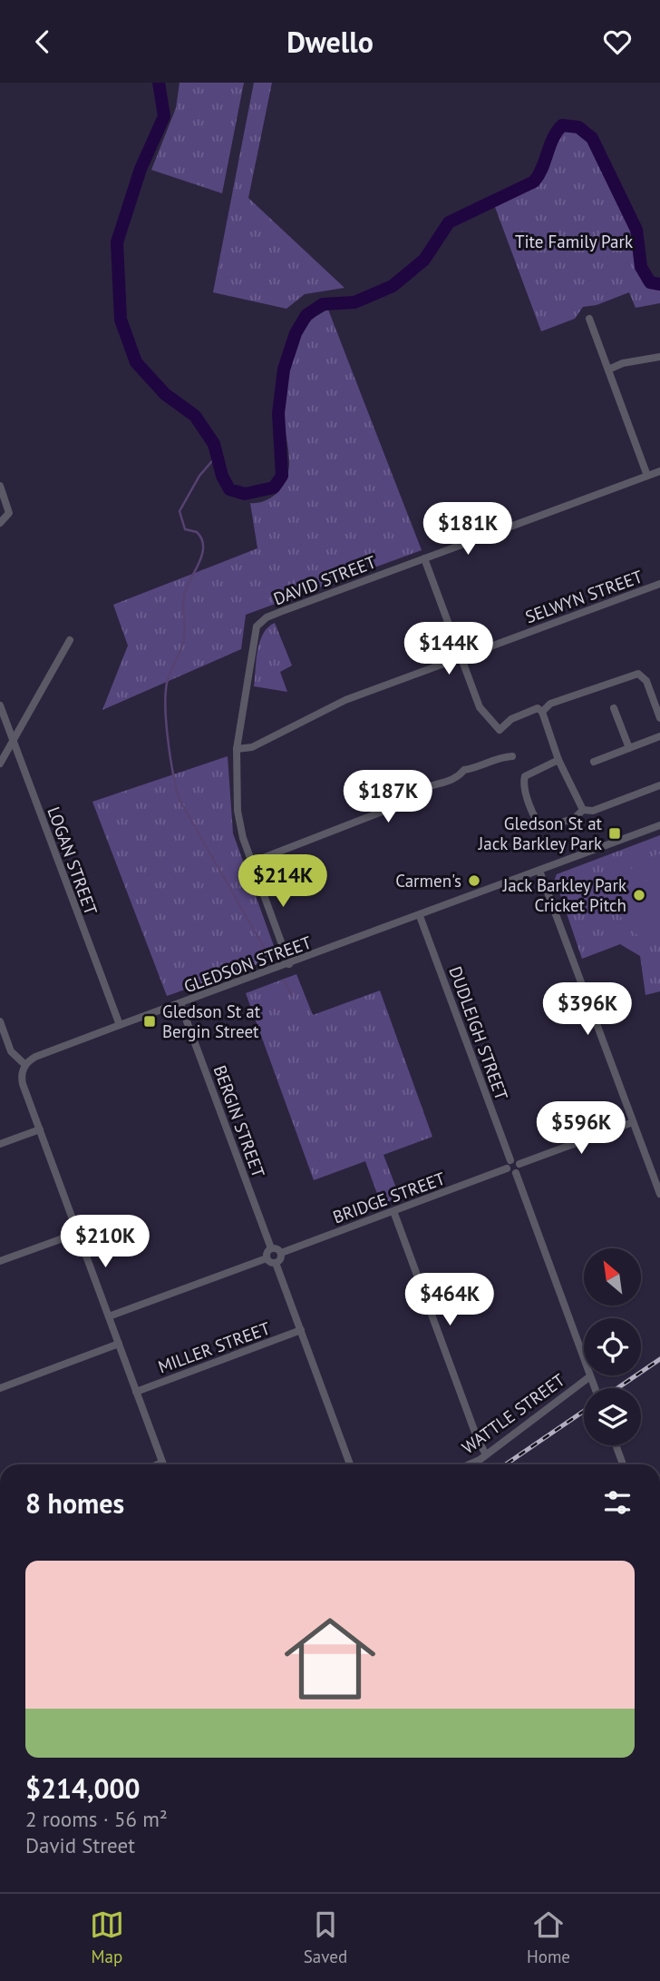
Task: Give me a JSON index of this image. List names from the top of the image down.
{
  "streets": {
    "street": [
      "DAVID STREET",
      "SELWYN STREET",
      "LOGAN STREET",
      "GLEDSON STREET",
      "DUDLEIGH STREET",
      "BERGIN STREET",
      "BRIDGE STREET",
      "MILLER STREET",
      "WATTLE STREET"
    ]
  },
  "crossings": [
    ["DAVID STREET", "SELWYN STREET"],
    ["DAVID STREET", "GLEDSON STREET"],
    ["LOGAN STREET", "GLEDSON STREET"],
    ["GLEDSON STREET", "DUDLEIGH STREET"],
    ["GLEDSON STREET", "BERGIN STREET"],
    ["BERGIN STREET", "BRIDGE STREET"]
  ],
  "parks": ["Tite Family Park"],
  "places": {
    "transit": ["Gledson St at Jack Barkley Park", "Gledson St at Bergin Street"],
    "other": ["Carmen's", "Jack Barkley Park Cricket Pitch"]
  },
  "north": "top left",
  "page": {
    "header": "Dwello",
    "price": [
      "$181K",
      "$144K",
      "$187K",
      "$214K",
      "$396K",
      "$596K",
      "$210K",
      "$464K"
    ],
    "heading": "8 homes",
    "list": [
      {
        "name": "$214,000",
        "note": "2 rooms · 56 m² · David Street"
      }
    ],
    "tabs": ["Map", "Saved", "Home"]
  }
}
